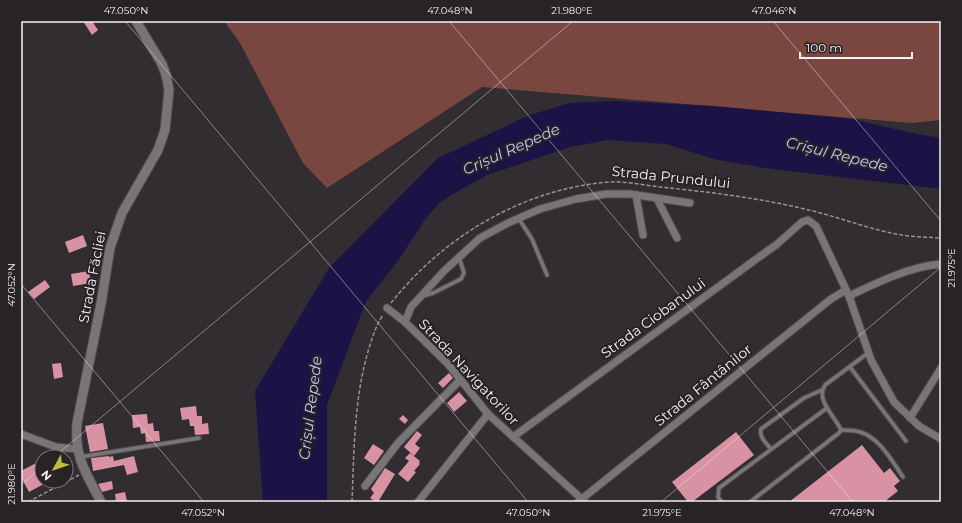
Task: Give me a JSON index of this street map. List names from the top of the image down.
{
  "streets": {
    "street": [
      "Strada Prundului",
      "Strada Făcliei",
      "Strada Ciobanului",
      "Strada Navigatorilor",
      "Strada Fântânilor"
    ]
  },
  "crossings": [
    ["Strada Prundului", "Strada Navigatorilor"],
    ["Strada Ciobanului", "Strada Navigatorilor"],
    ["Strada Ciobanului", "Strada Fântânilor"],
    ["Strada Navigatorilor", "Strada Fântânilor"]
  ],
  "water": ["Crișul Repede"],
  "scale_bar": "100 m",
  "north": "bottom left",
  "coordinates": [
    "47.050°N",
    "47.048°N",
    "21.980°E",
    "47.046°N",
    "21.975°E",
    "47.052°N"
  ]
}
